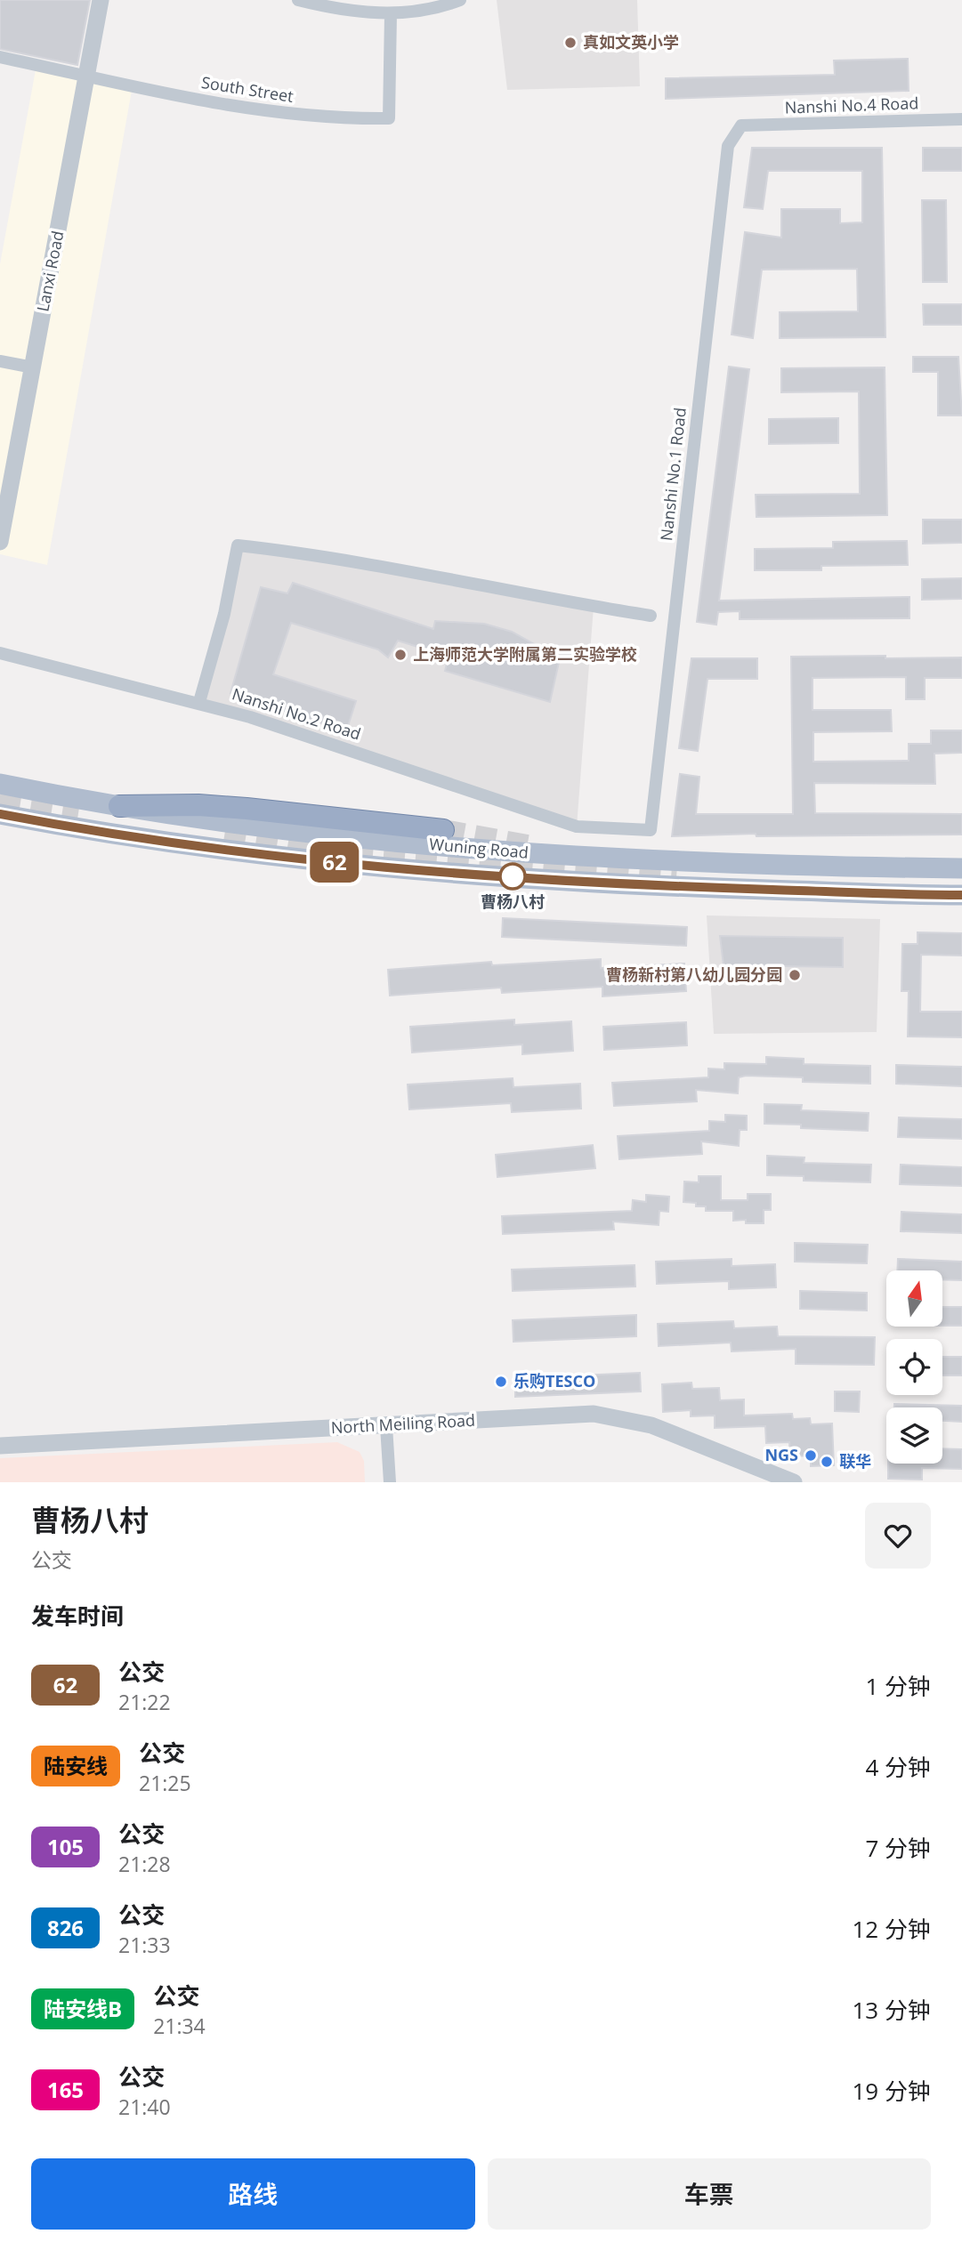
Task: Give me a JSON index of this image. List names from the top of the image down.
{
  "streets": {
    "main road": ["Wuning Road"],
    "street": [
      "South Street",
      "Nanshi No.4 Road",
      "Lanxi Road",
      "Nanshi No.1 Road",
      "Nanshi No.2 Road",
      "North Meiling Road"
    ]
  },
  "crossings": [
    ["South Street", "Lanxi Road"],
    ["Nanshi No.4 Road", "Nanshi No.1 Road"],
    ["Nanshi No.1 Road", "Nanshi No.2 Road"]
  ],
  "places": [
    "真如文英小学",
    "上海师范大学附属第二实验学校",
    "曹杨八村",
    "曹杨新村第八幼儿园分园",
    "乐购TESCO",
    "NGS",
    "联华"
  ],
  "lines": ["bus line 62"],
  "north": "top",
  "page": {
    "on_map": "62",
    "heading": [
      ["曹杨八村", "公交"],
      "发车时间"
    ],
    "list": [
      {
        "mark": "62",
        "name": "公交",
        "note": "21:22",
        "value": "1 分钟"
      },
      {
        "mark": "陆安线",
        "name": "公交",
        "note": "21:25",
        "value": "4 分钟"
      },
      {
        "mark": "105",
        "name": "公交",
        "note": "21:28",
        "value": "7 分钟"
      },
      {
        "mark": "826",
        "name": "公交",
        "note": "21:33",
        "value": "12 分钟"
      },
      {
        "mark": "陆安线B",
        "name": "公交",
        "note": "21:34",
        "value": "13 分钟"
      },
      {
        "mark": "165",
        "name": "公交",
        "note": "21:40",
        "value": "19 分钟"
      }
    ],
    "buttons": ["路线", "车票"]
  }
}
